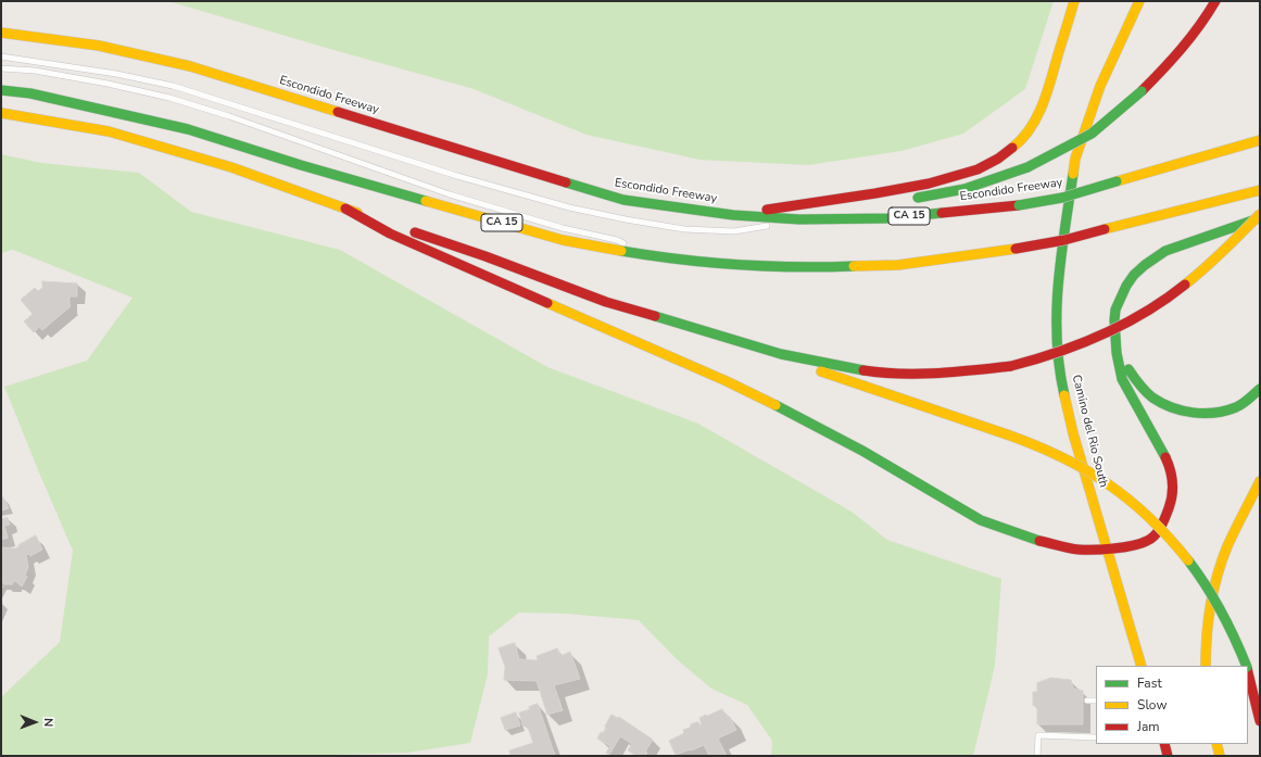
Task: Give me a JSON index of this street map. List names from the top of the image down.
{
  "streets": {
    "main road": ["Escondido Freeway", "CA 15", "Camino del Rio South"]
  },
  "crossings": [
    ["CA 15", "Camino del Rio South"]
  ],
  "legend": ["Fast", "Slow", "Jam"],
  "north": "right"
}
